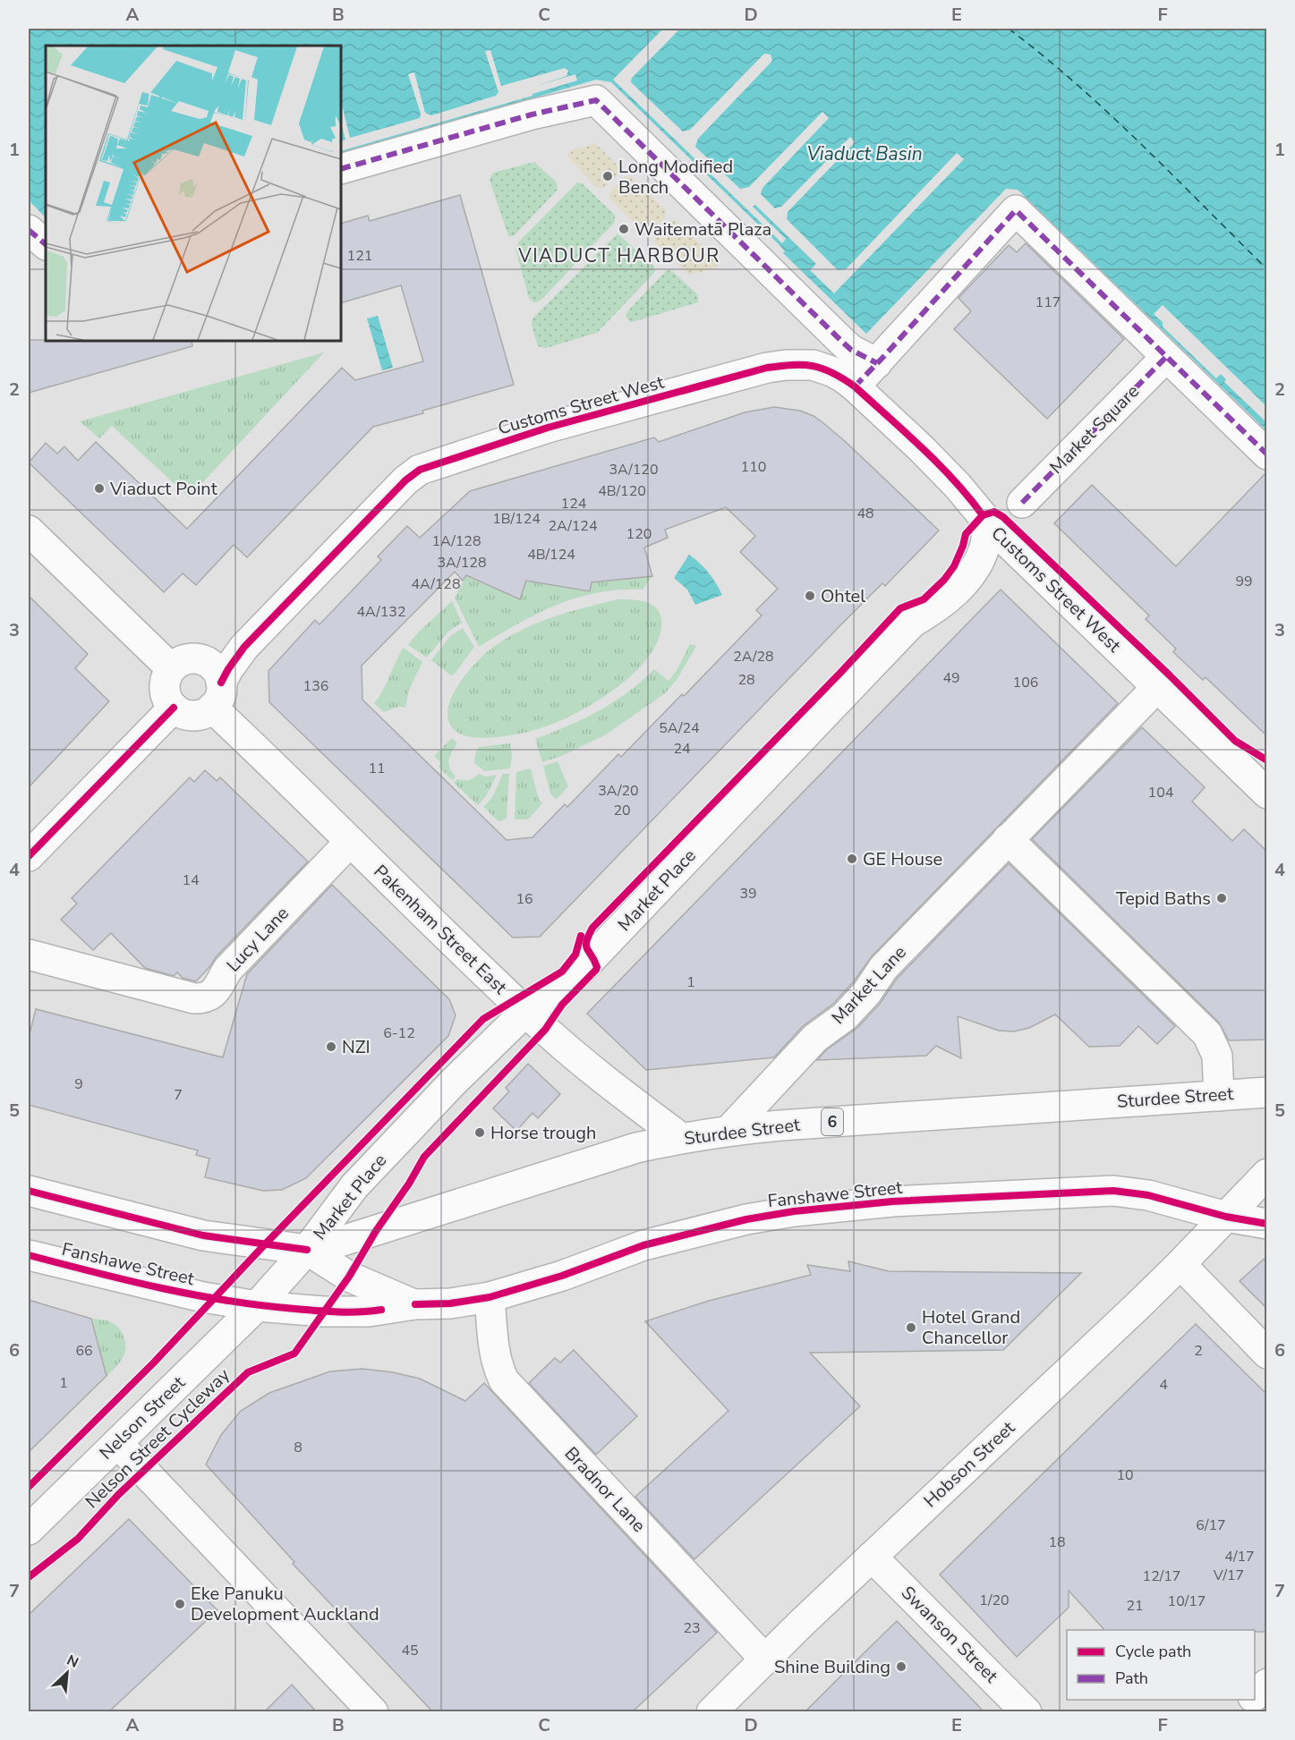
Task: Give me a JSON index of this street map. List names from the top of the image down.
{
  "streets": {
    "street": [
      "Customs Street West",
      "Market Square",
      "Market Place",
      "Pakenham Street East",
      "Lucy Lane",
      "Market Lane",
      "Sturdee Street",
      "6",
      "Fanshawe Street",
      "Nelson Street",
      "Hobson Street",
      "Bradnor Lane",
      "Swanson Street"
    ],
    "cycle path": ["Nelson Street Cycleway"]
  },
  "crossings": [
    ["Customs Street West", "Market Place"],
    ["Customs Street West", "Pakenham Street East"],
    ["Customs Street West", "Market Lane"],
    ["Market Place", "Pakenham Street East"],
    ["Market Place", "Sturdee Street"],
    ["Market Place", "Fanshawe Street"],
    ["Market Place", "Nelson Street"],
    ["Pakenham Street East", "Lucy Lane"],
    ["Pakenham Street East", "Sturdee Street"],
    ["Market Lane", "Sturdee Street"],
    ["Sturdee Street", "Fanshawe Street"],
    ["Fanshawe Street", "Nelson Street"],
    ["Fanshawe Street", "Hobson Street"],
    ["Fanshawe Street", "Bradnor Lane"],
    ["Hobson Street", "Bradnor Lane"],
    ["Hobson Street", "Swanson Street"]
  ],
  "districts": ["VIADUCT HARBOUR"],
  "water": ["Viaduct Basin"],
  "places": [
    "Long Modified Bench",
    "Waitematā Plaza",
    "Viaduct Point",
    "Ohtel",
    "GE House",
    "Tepid Baths",
    "NZI",
    "Horse trough",
    "Hotel Grand Chancellor",
    "Eke Panuku Development Auckland",
    "Shine Building"
  ],
  "house_numbers": [
    "121",
    "117",
    "110",
    "3A/120",
    "4B/120",
    "124",
    "48",
    "1B/124",
    "2A/124",
    "120",
    "1A/128",
    "4B/124",
    "3A/128",
    "99",
    "4A/128",
    "4A/132",
    "2A/28",
    "49",
    "28",
    "106",
    "136",
    "5A/24",
    "24",
    "11",
    "3A/20",
    "104",
    "20",
    "14",
    "39",
    "16",
    "1",
    "6-12",
    "9",
    "7",
    "66",
    "2",
    "1",
    "4",
    "8",
    "10",
    "6/17",
    "18",
    "4/17",
    "V/17",
    "12/17",
    "1/20",
    "10/17",
    "21",
    "23",
    "45"
  ],
  "legend": ["Cycle path", "Path"],
  "north": "top right",
  "grid": {
    "columns": [
      "A",
      "B",
      "C",
      "D",
      "E",
      "F"
    ],
    "rows": [
      "1",
      "2",
      "3",
      "4",
      "5",
      "6",
      "7"
    ]
  }
}
